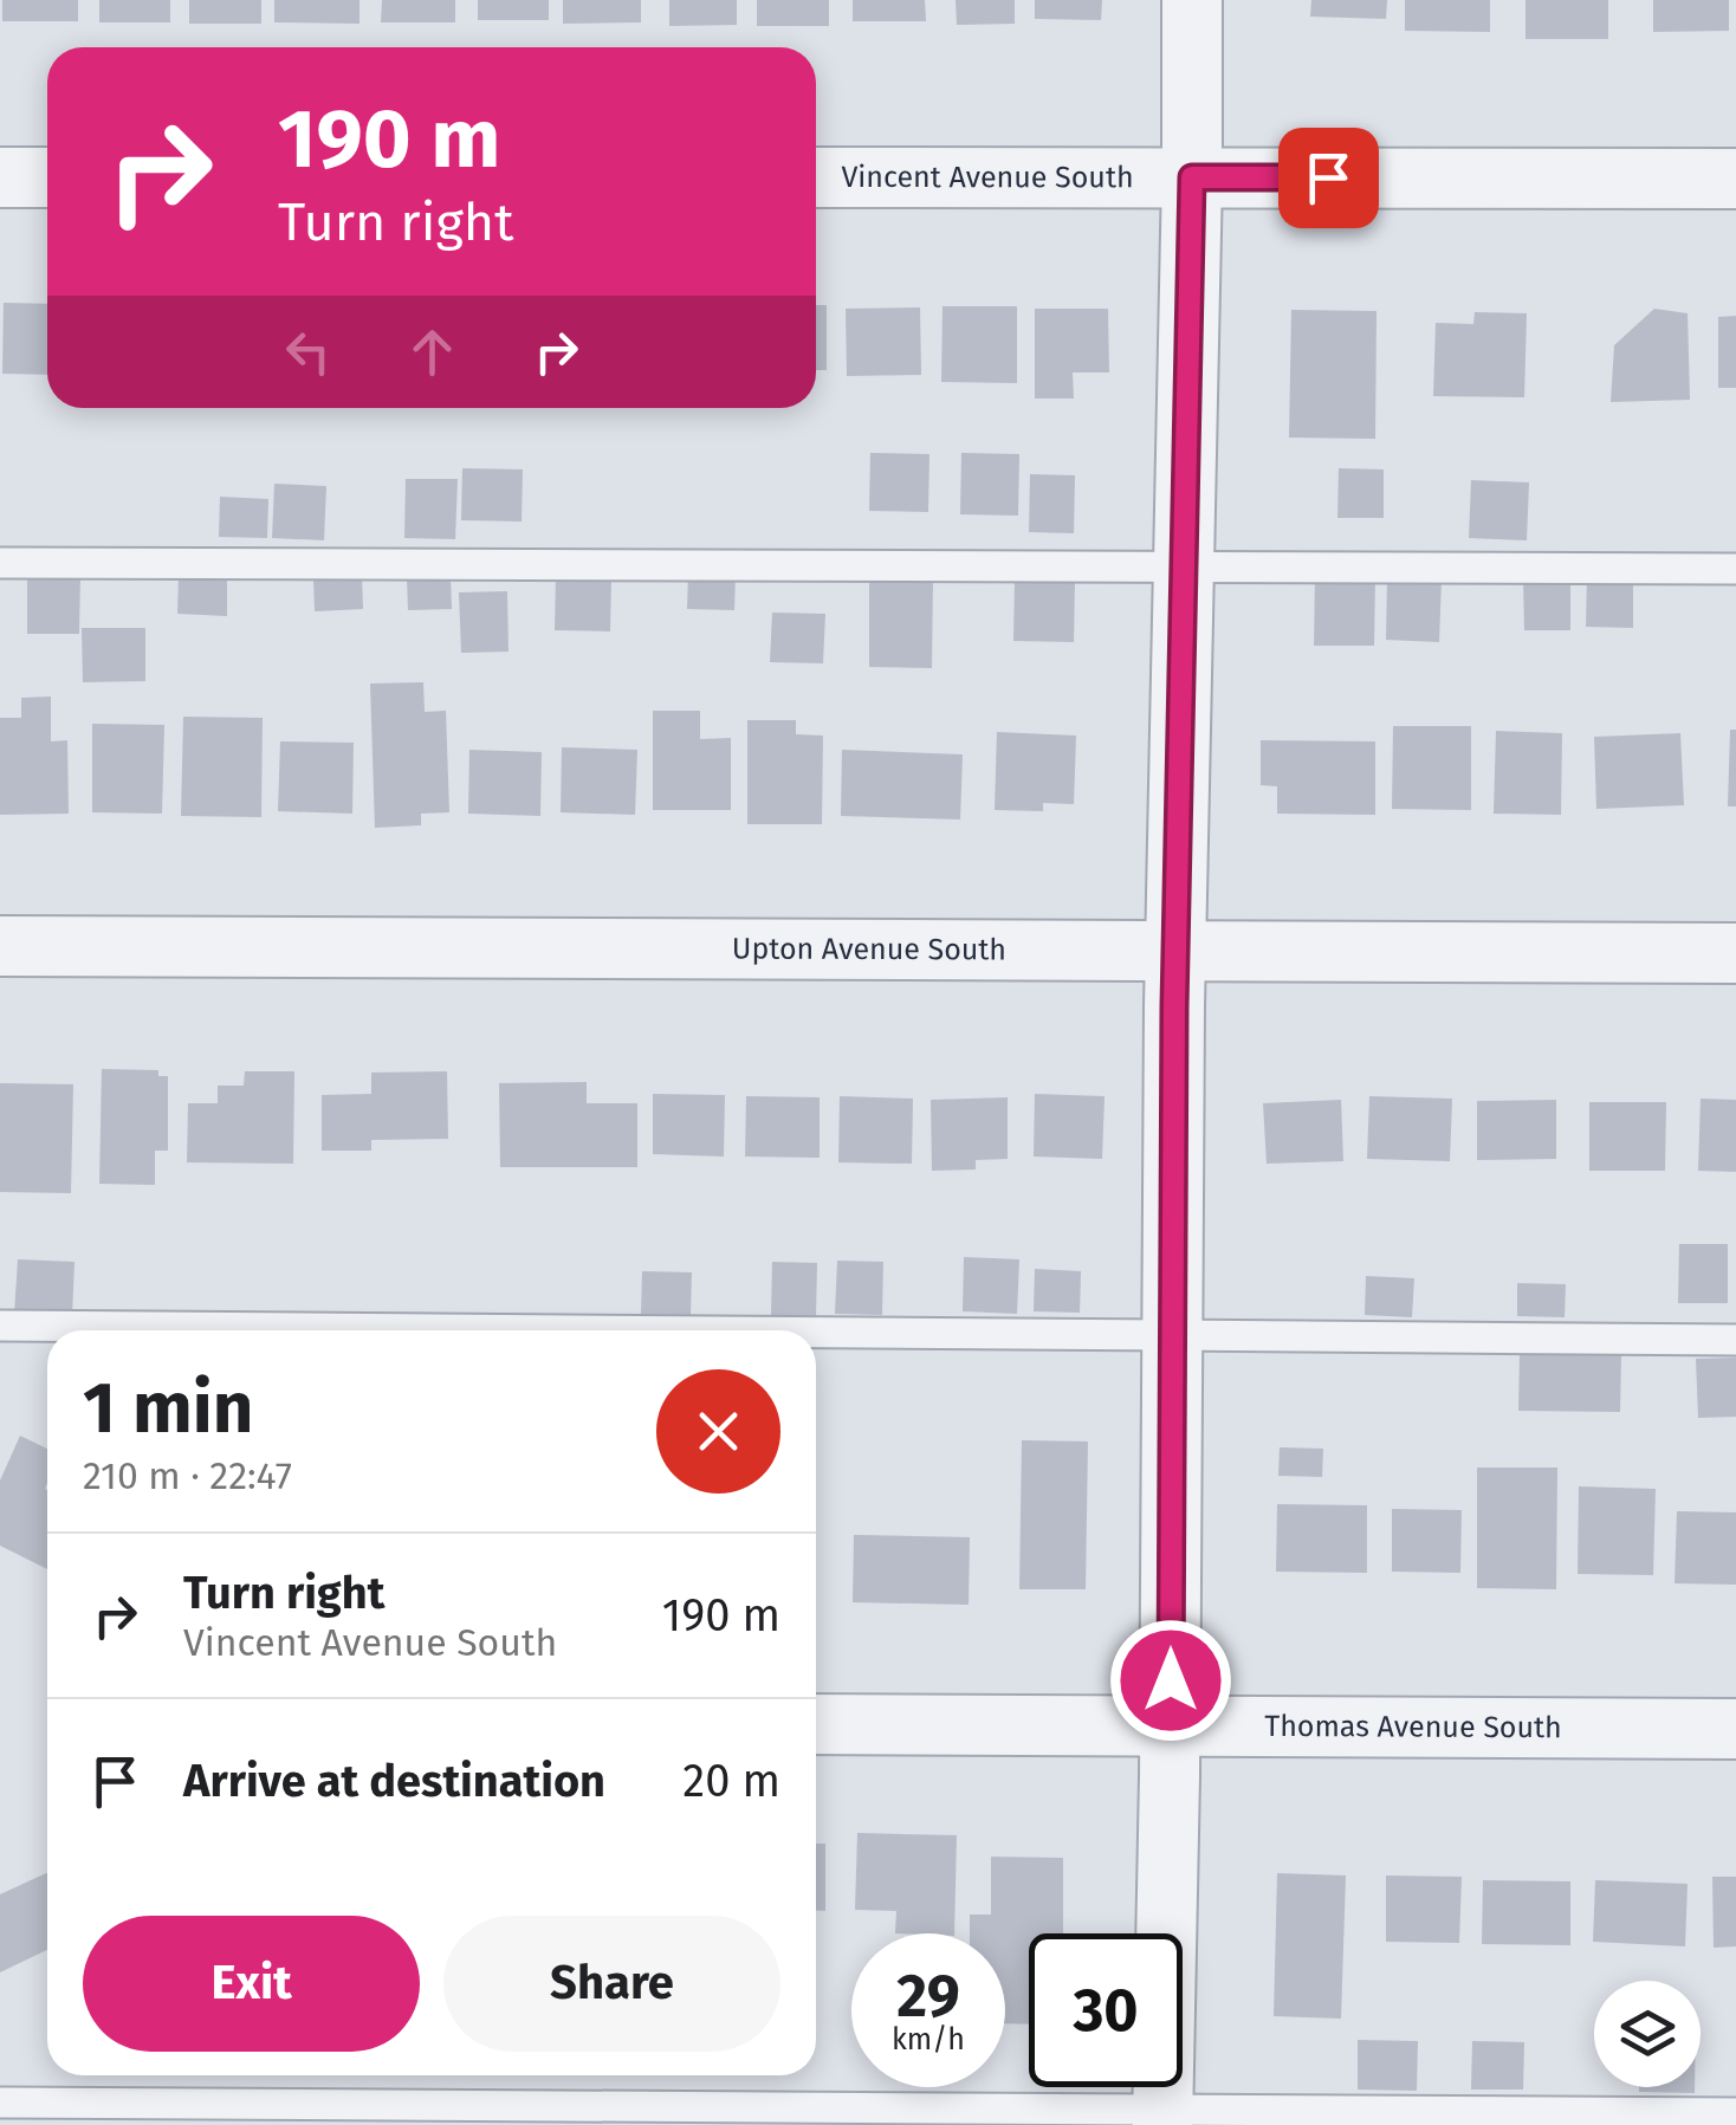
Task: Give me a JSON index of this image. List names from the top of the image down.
{
  "streets": {
    "street": ["Vincent Avenue South", "Upton Avenue South", "Thomas Avenue South"]
  },
  "page": {
    "turn": ["190 m", "Turn right"],
    "heading": ["1 min", "210 m · 22:47"],
    "list": [
      {
        "name": "Turn right",
        "note": "Vincent Avenue South",
        "value": "190 m"
      },
      {
        "name": "Arrive at destination",
        "value": "20 m"
      }
    ],
    "buttons": ["Exit", "Share"],
    "speed": "29 km/h",
    "limit": "30"
  }
}
